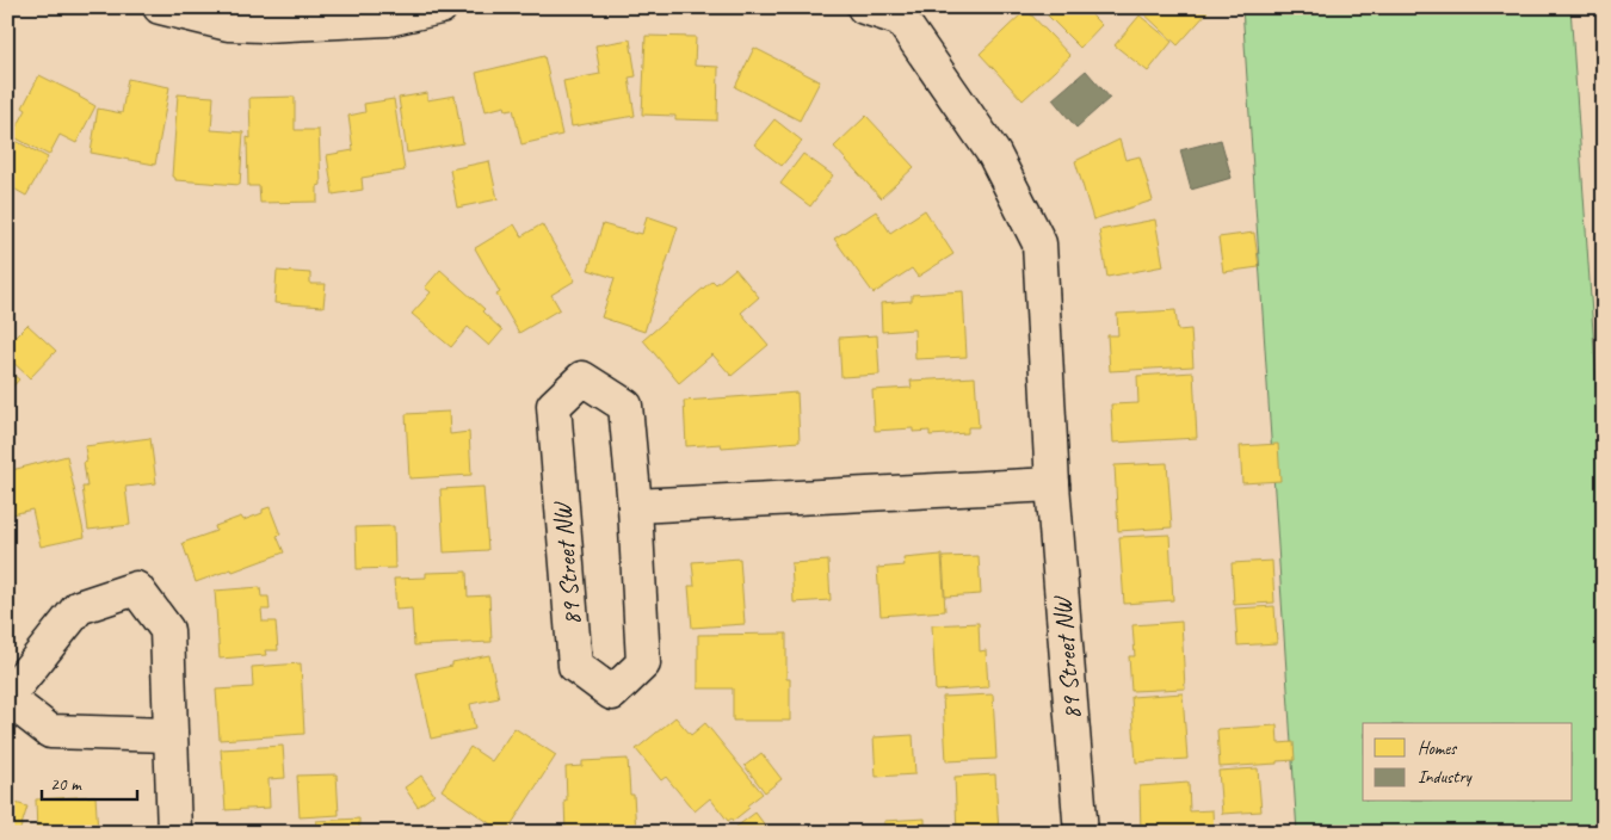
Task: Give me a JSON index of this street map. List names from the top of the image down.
{
  "streets": {
    "street": ["89 Street NW"]
  },
  "legend": ["Homes", "Industry"],
  "scale_bar": "20 m"
}
